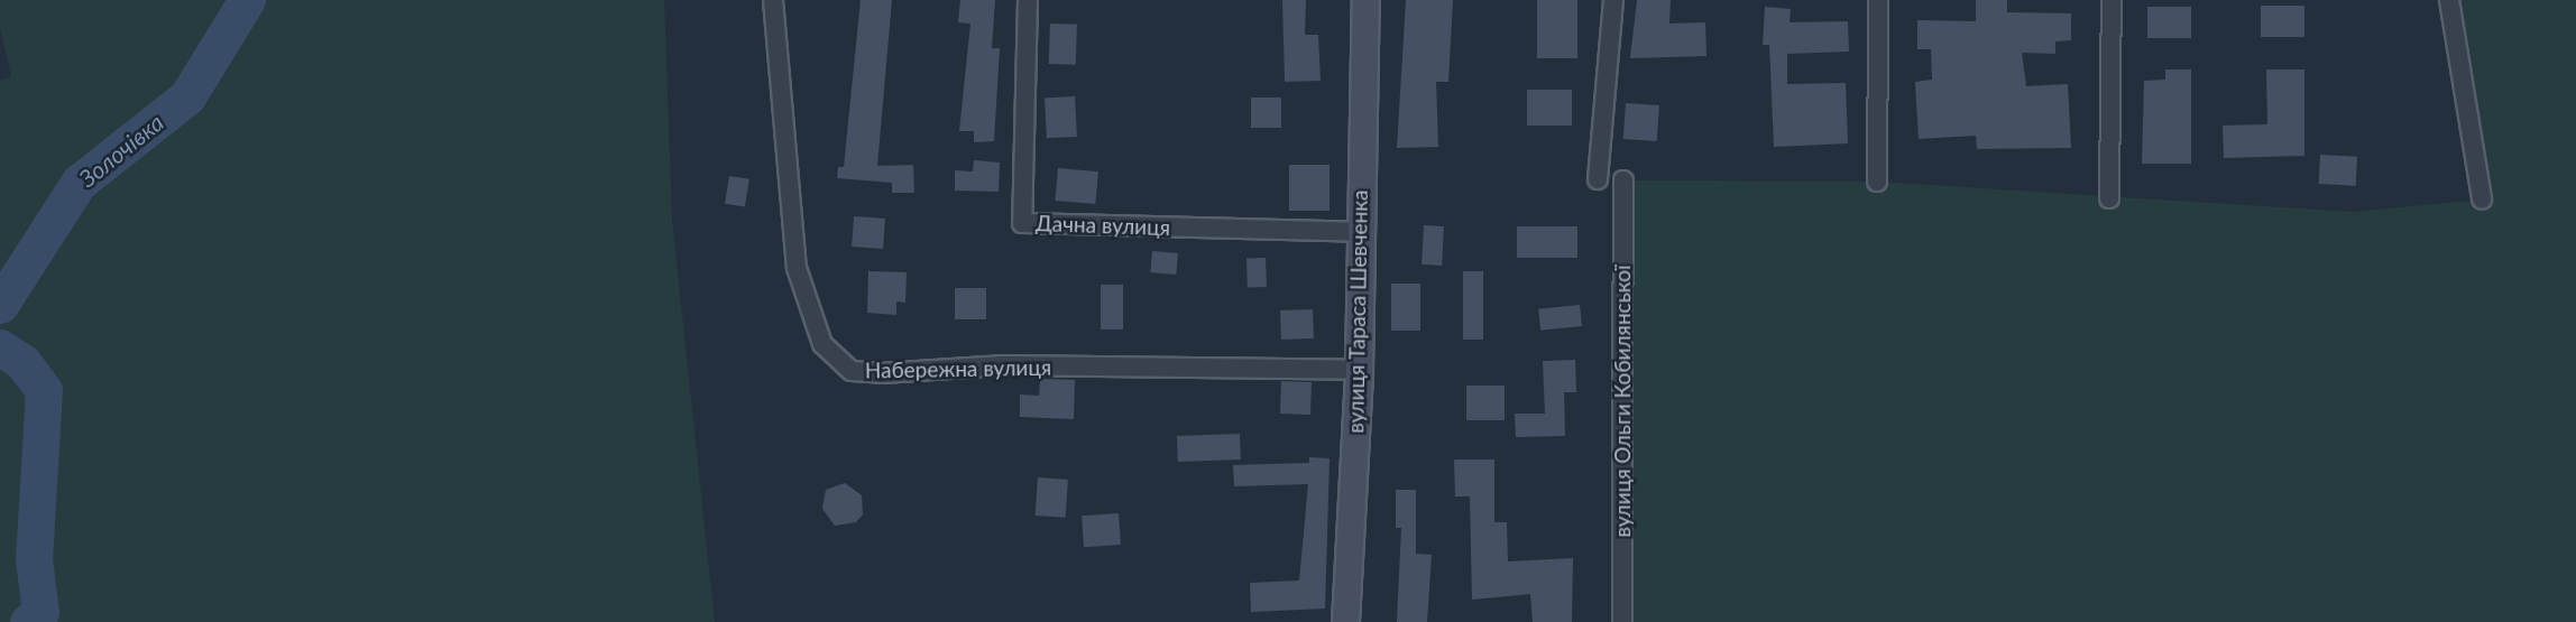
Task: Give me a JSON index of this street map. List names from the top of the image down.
{
  "streets": {
    "main road": ["вулиця Тараса Шевченка"],
    "street": ["Дачна вулиця", "Набережна вулиця", "вулиця Ольги Кобилянської"]
  },
  "crossings": [
    ["Дачна вулиця", "вулиця Тараса Шевченка"],
    ["вулиця Тараса Шевченка", "Набережна вулиця"]
  ],
  "water": ["Золочівка"]
}
